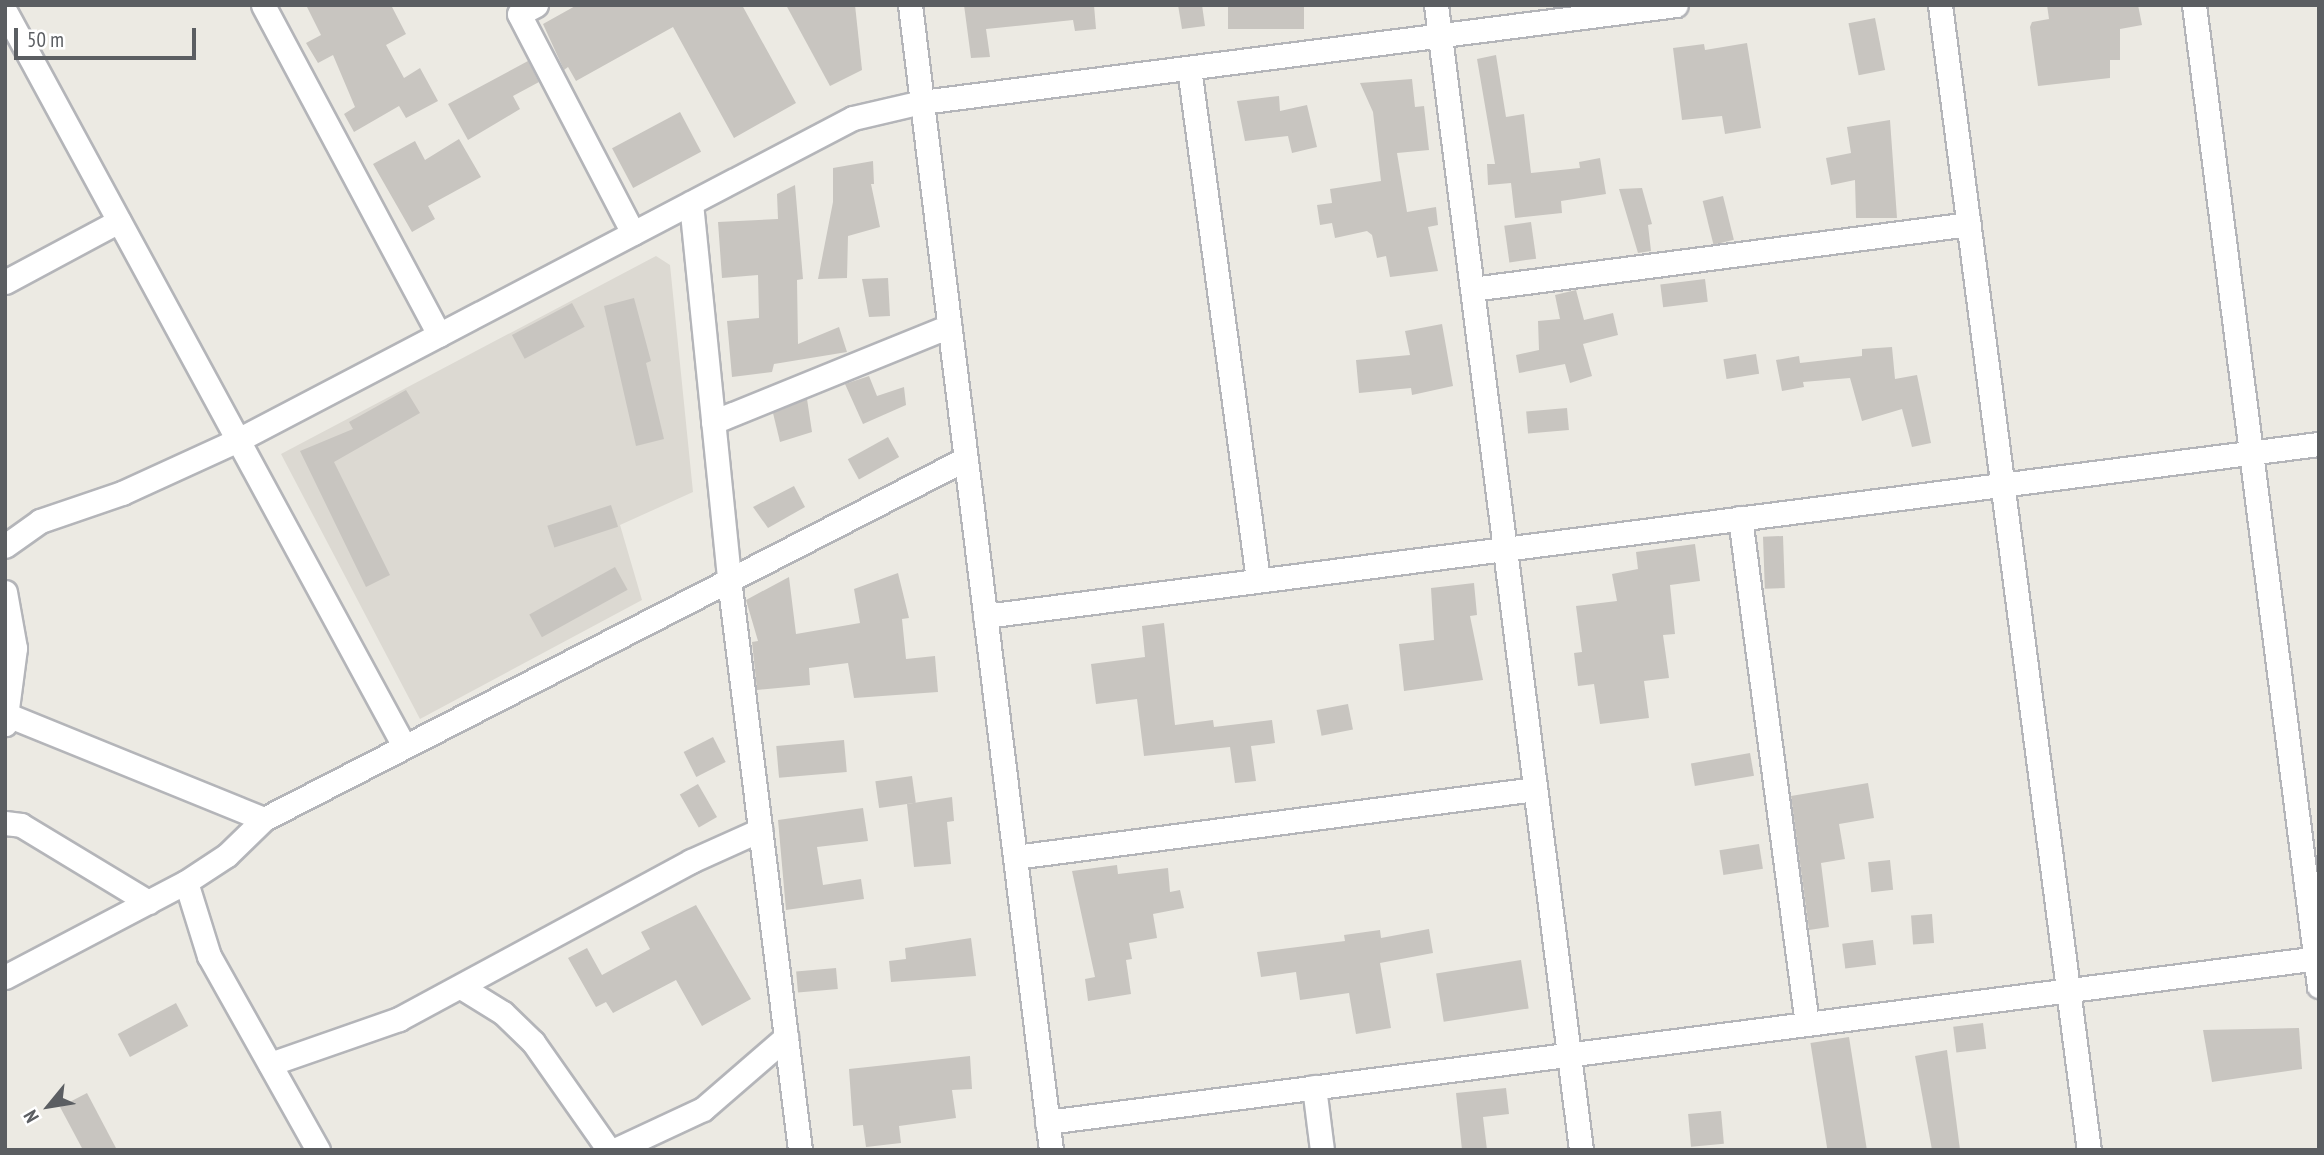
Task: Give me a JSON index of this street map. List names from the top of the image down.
{
  "scale_bar": "50 m",
  "north": "bottom left"
}
